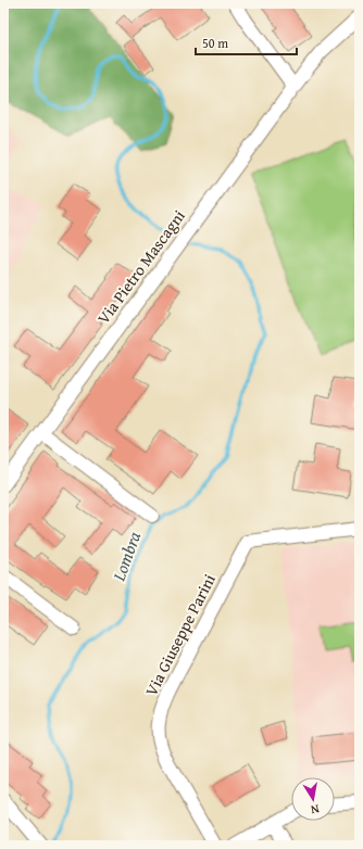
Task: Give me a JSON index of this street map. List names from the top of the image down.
{
  "streets": {
    "street": ["Via Pietro Mascagni", "Via Giuseppe Parini"]
  },
  "water": ["Lombra"],
  "scale_bar": "50 m",
  "north": "bottom"
}
